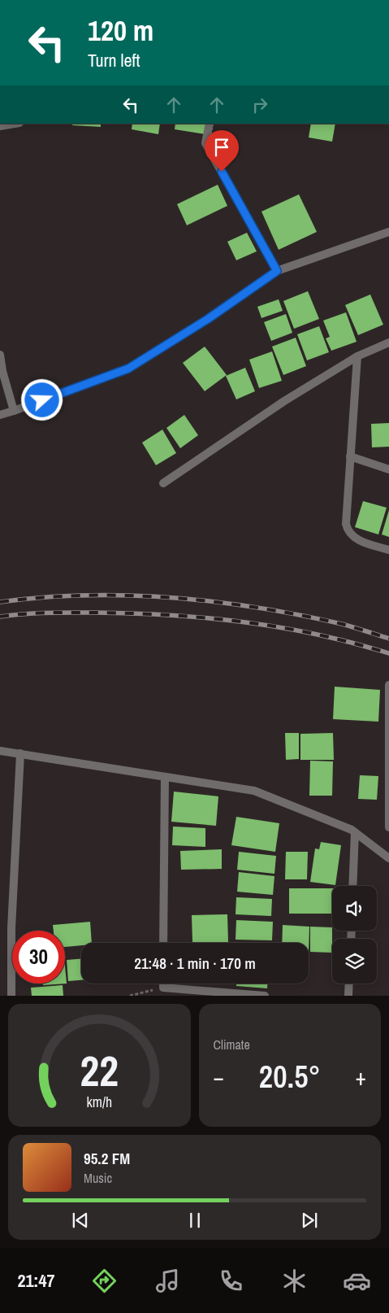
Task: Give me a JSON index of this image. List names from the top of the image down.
{
  "page": {
    "turn": ["120 m", "Turn left"],
    "limit": "30",
    "trip": "21:48 · 1 min · 170 m",
    "tile": "Climate",
    "heat": ["−", "20.5°", "+"],
    "song": ["95.2 FM", "Music"],
    "tabs": "21:47",
    "gauge": ["22", "km/h"]
  }
}
